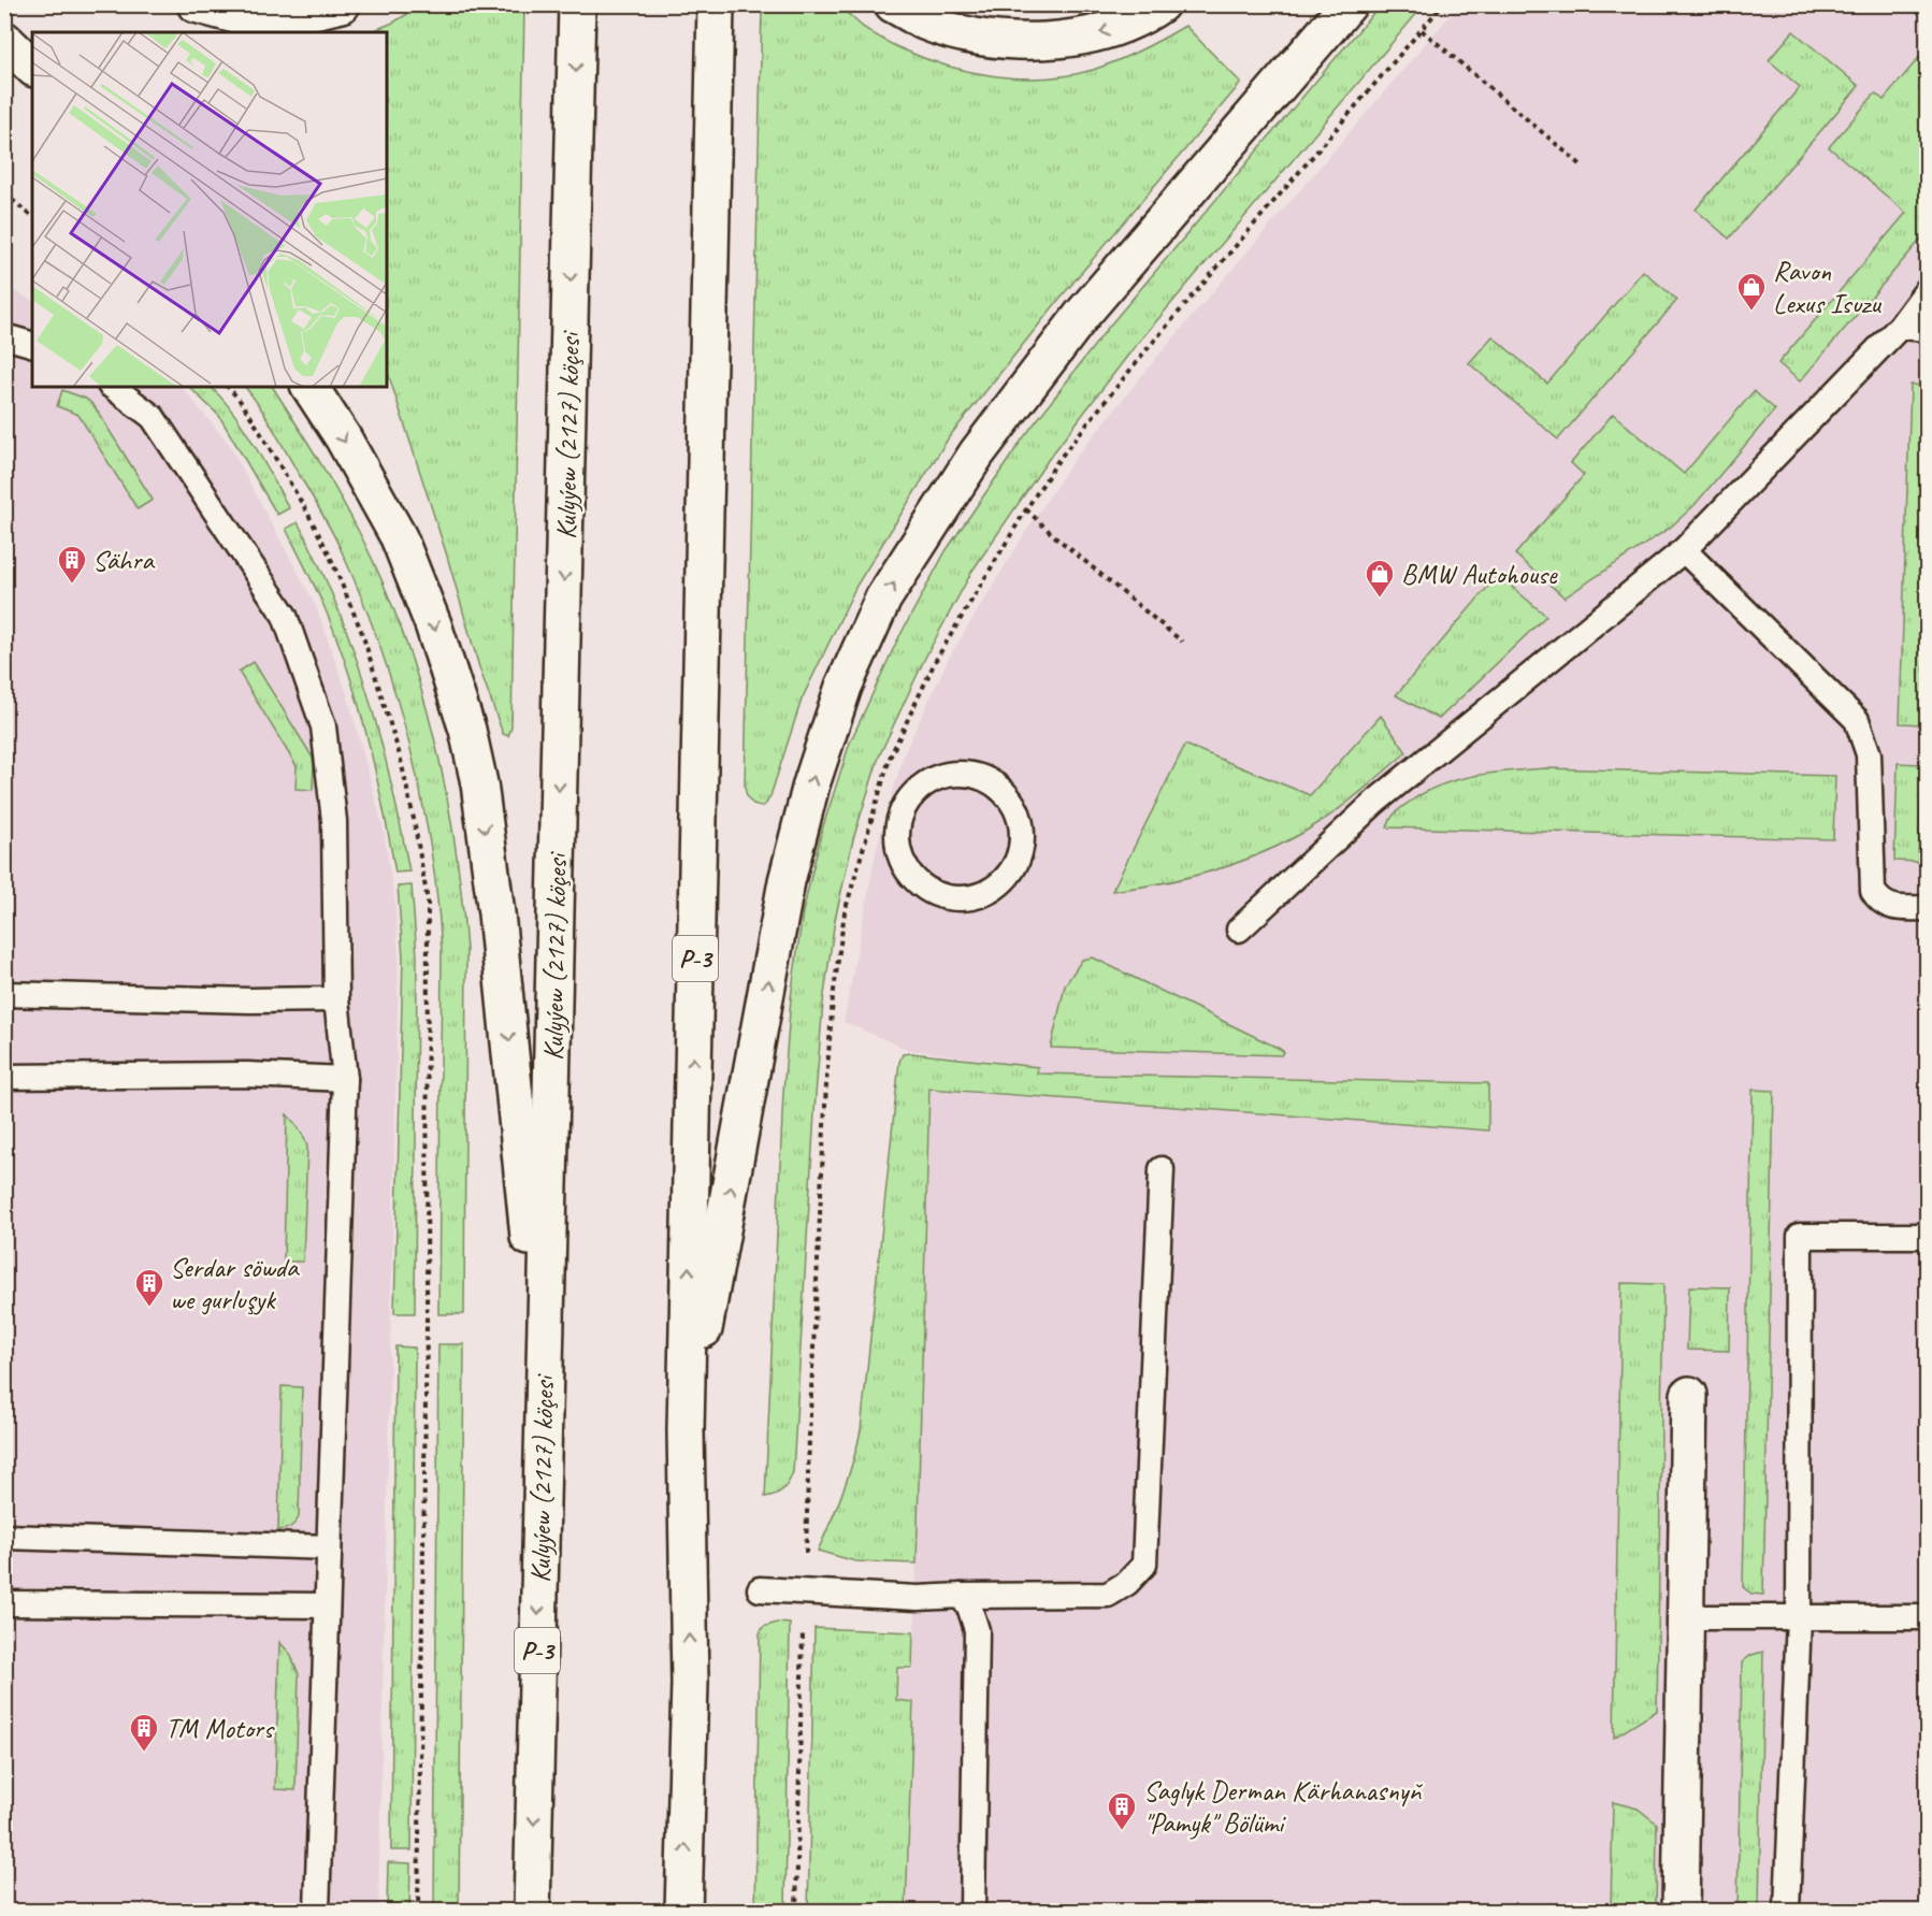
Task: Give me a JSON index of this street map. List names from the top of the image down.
{
  "streets": {
    "main road": ["Kulyýew (2127) köçesi", "P-3"]
  },
  "places": {
    "shop": ["Ravon Lexus Isuzu", "BMW Autohouse"],
    "building": [
      "Sähra",
      "Serdar söwda we gurluşyk",
      "TM Motors",
      "Saglyk Derman Kärhanasnyň \"Pamyk\" Bölümi"
    ]
  }
}
